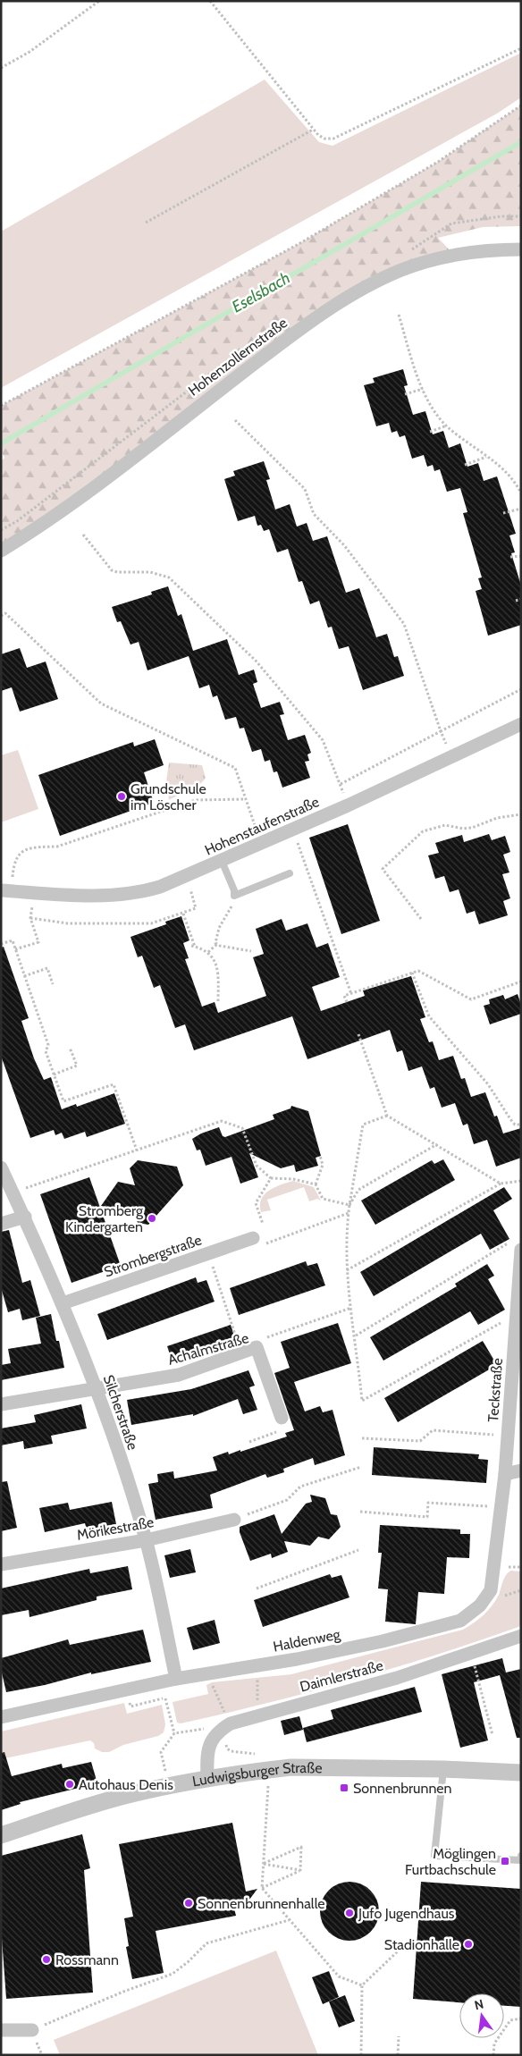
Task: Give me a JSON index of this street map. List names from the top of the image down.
{
  "streets": {
    "street": [
      "Hohenzollernstraße",
      "Hohenstaufenstraße",
      "Strombergstraße",
      "Achalmstraße",
      "Teckstraße",
      "Silcherstraße",
      "Mörikestraße",
      "Haldenweg",
      "Daimlerstraße",
      "Ludwigsburger Straße"
    ]
  },
  "crossings": [
    ["Strombergstraße", "Silcherstraße"],
    ["Achalmstraße", "Silcherstraße"],
    ["Teckstraße", "Haldenweg"],
    ["Silcherstraße", "Mörikestraße"],
    ["Silcherstraße", "Haldenweg"]
  ],
  "water": ["Eselsbach"],
  "places": {
    "other": [
      "Grundschule im Löscher",
      "Stromberg Kindergarten",
      "Autohaus Denis",
      "Sonnenbrunnenhalle",
      "Jufo Jugendhaus",
      "Stadionhalle",
      "Rossmann"
    ],
    "transit": ["Sonnenbrunnen", "Möglingen Furtbachschule"]
  },
  "north": "top"
}
